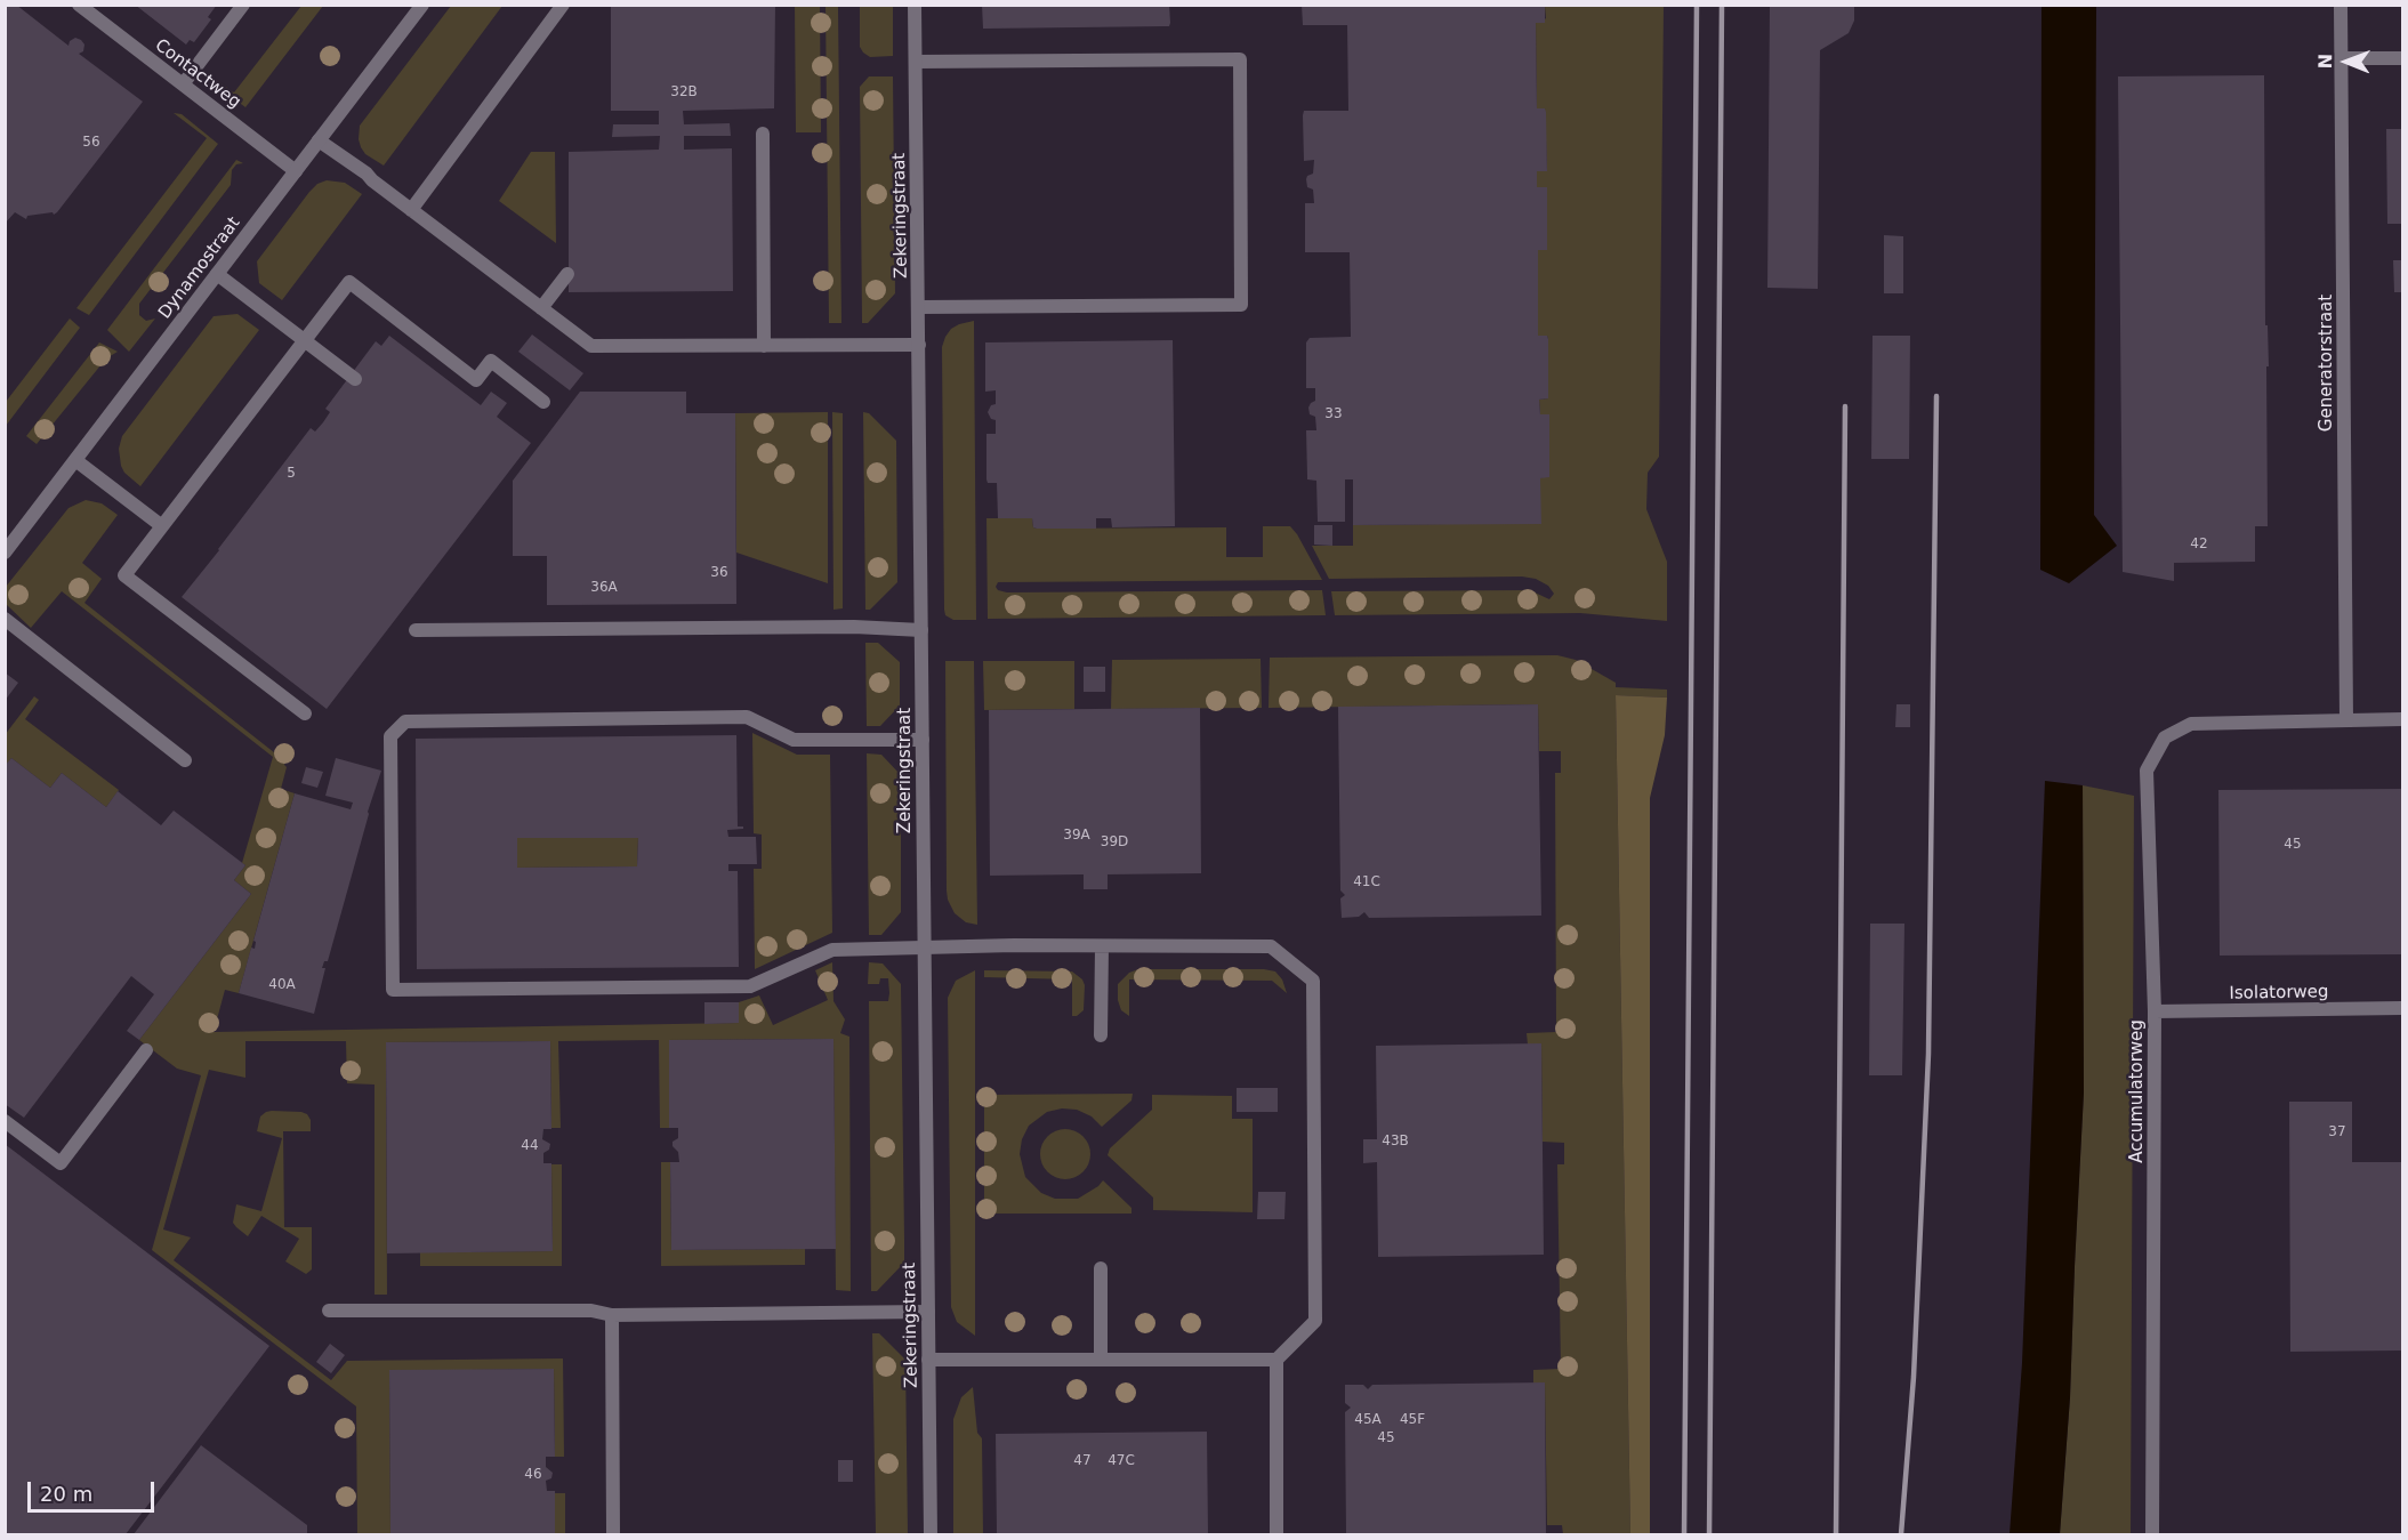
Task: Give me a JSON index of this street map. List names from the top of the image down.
{
  "streets": {
    "street": [
      "Contactweg",
      "Zekeringstraat",
      "Dynamostraat",
      "Generatorstraat",
      "Isolatorweg",
      "Accumulatorweg"
    ]
  },
  "crossings": [
    ["Contactweg", "Dynamostraat"],
    ["Generatorstraat", "Accumulatorweg"],
    ["Isolatorweg", "Accumulatorweg"]
  ],
  "house_numbers": [
    "32B",
    "56",
    "33",
    "5",
    "42",
    "36",
    "36A",
    "39A",
    "39D",
    "45",
    "41C",
    "40A",
    "37",
    "43B",
    "44",
    "45A",
    "45F",
    "45",
    "47",
    "47C",
    "46"
  ],
  "scale_bar": "20 m",
  "north": "left"
}
